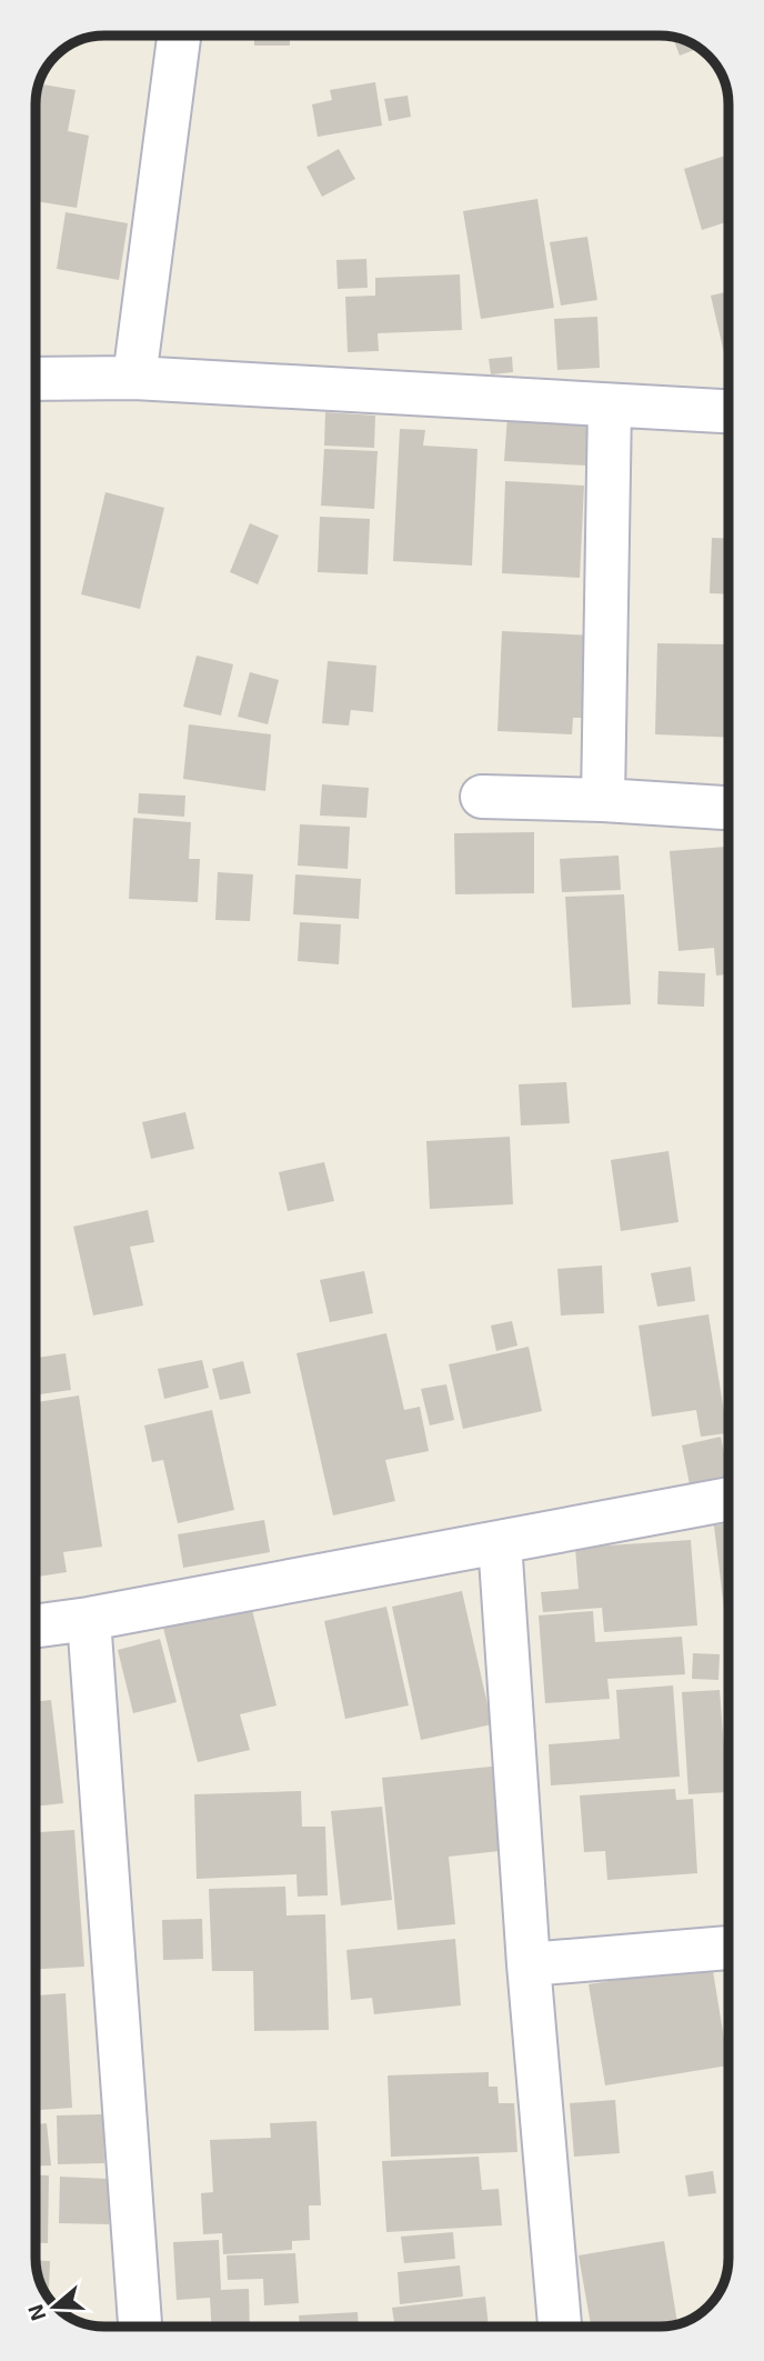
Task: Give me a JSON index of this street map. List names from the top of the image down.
{
  "north": "left"
}
